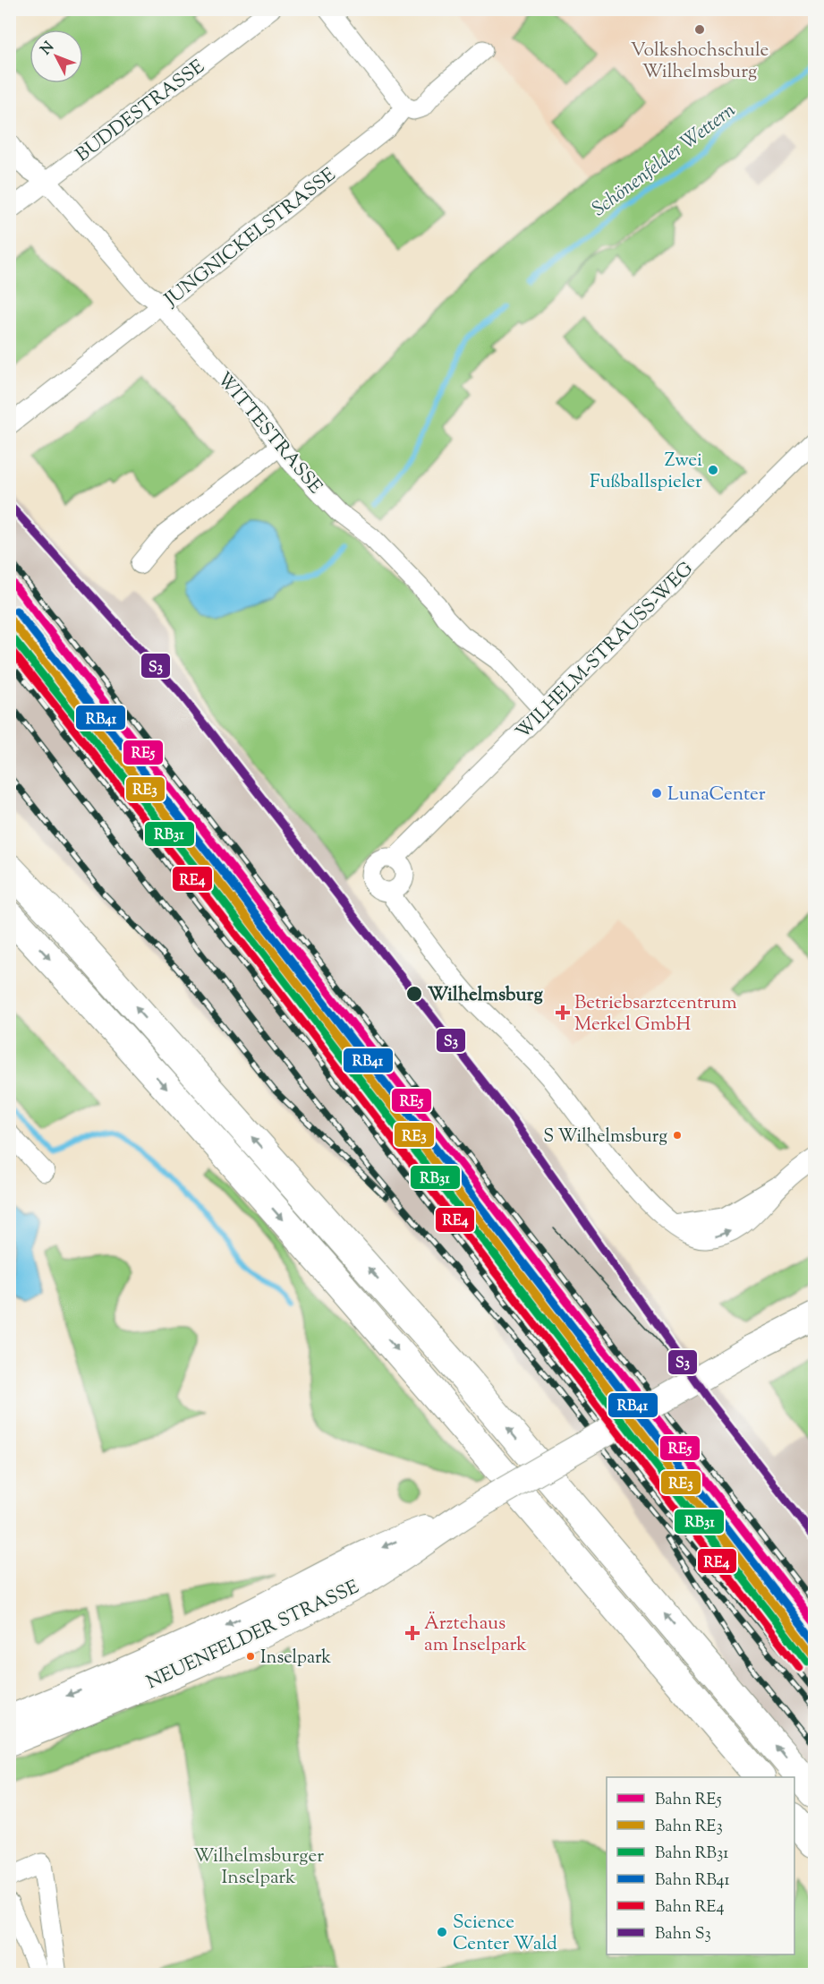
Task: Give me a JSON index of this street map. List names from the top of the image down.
{
  "streets": {
    "main road": ["NEUENFELDER STRASSE"],
    "street": [
      "BUDDESTRASSE",
      "JUNGNICKELSTRASSE",
      "WITTESTRASSE",
      "WILHELM-STRAUSS-WEG"
    ]
  },
  "crossings": [
    ["BUDDESTRASSE", "WITTESTRASSE"],
    ["JUNGNICKELSTRASSE", "WITTESTRASSE"],
    ["WITTESTRASSE", "WILHELM-STRAUSS-WEG"]
  ],
  "water": ["Schönenfelder Wettern"],
  "parks": ["Wilhelmsburger Inselpark"],
  "places": {
    "other": [
      "Volkshochschule Wilhelmsburg",
      "Zwei Fußballspieler",
      "LunaCenter",
      "Wilhelmsburg",
      "S Wilhelmsburg",
      "Inselpark",
      "Science Center Wald"
    ],
    "health": ["Betriebsarztcentrum Merkel GmbH", "Ärztehaus am Inselpark"]
  },
  "lines": [
    "rail line S3",
    "rail line RE5",
    "rail line RB41",
    "rail line RE3",
    "rail line RB31",
    "rail line RE4"
  ],
  "legend": [
    "Bahn RE5",
    "Bahn RE3",
    "Bahn RB31",
    "Bahn RB41",
    "Bahn RE4",
    "Bahn S3"
  ],
  "north": "top left"
}
